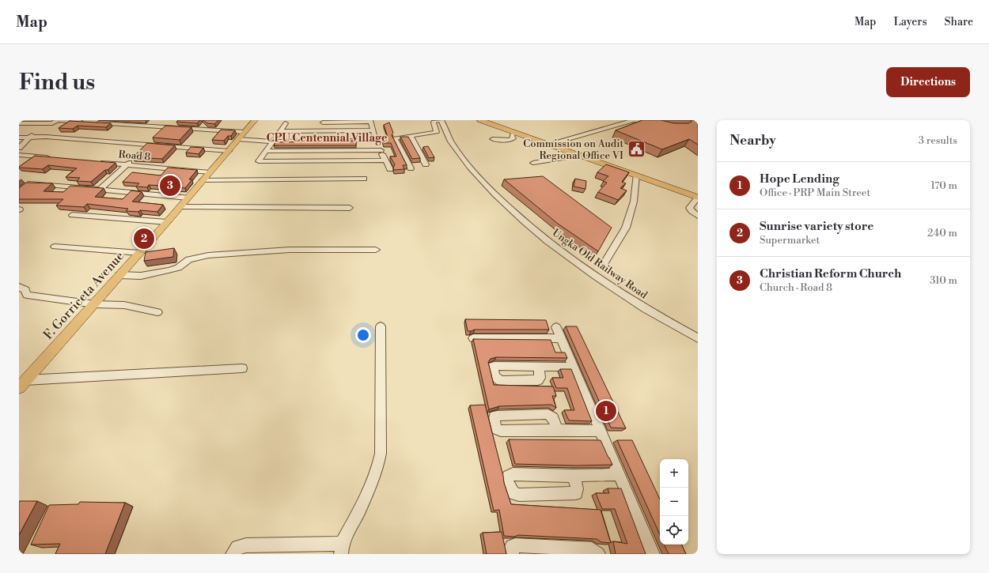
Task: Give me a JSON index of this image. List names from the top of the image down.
{
  "streets": {
    "main road": ["F. Gorriceta Avenue"],
    "street": ["Road 8", "Ungka Old Railway Road"]
  },
  "crossings": [
    ["Road 8", "F. Gorriceta Avenue"]
  ],
  "districts": ["CPU Centennial Village"],
  "places": {
    "public building": ["Commission on Audit Regional Office VI"]
  },
  "page": {
    "header": "Map",
    "nav": ["Map", "Layers", "Share"],
    "buttons": "Directions",
    "title": "Find us",
    "heading": ["Nearby", "3 results"],
    "list": [
      {
        "mark": "1",
        "name": "Hope Lending",
        "note": "Office · PRP Main Street",
        "value": "170 m"
      },
      {
        "mark": "2",
        "name": "Sunrise variety store",
        "note": "Supermarket",
        "value": "240 m"
      },
      {
        "mark": "3",
        "name": "Christian Reform Church",
        "note": "Church · Road 8",
        "value": "310 m"
      }
    ],
    "pins": ["3", "2", "1"],
    "map_buttons": ["+", "−"]
  }
}
